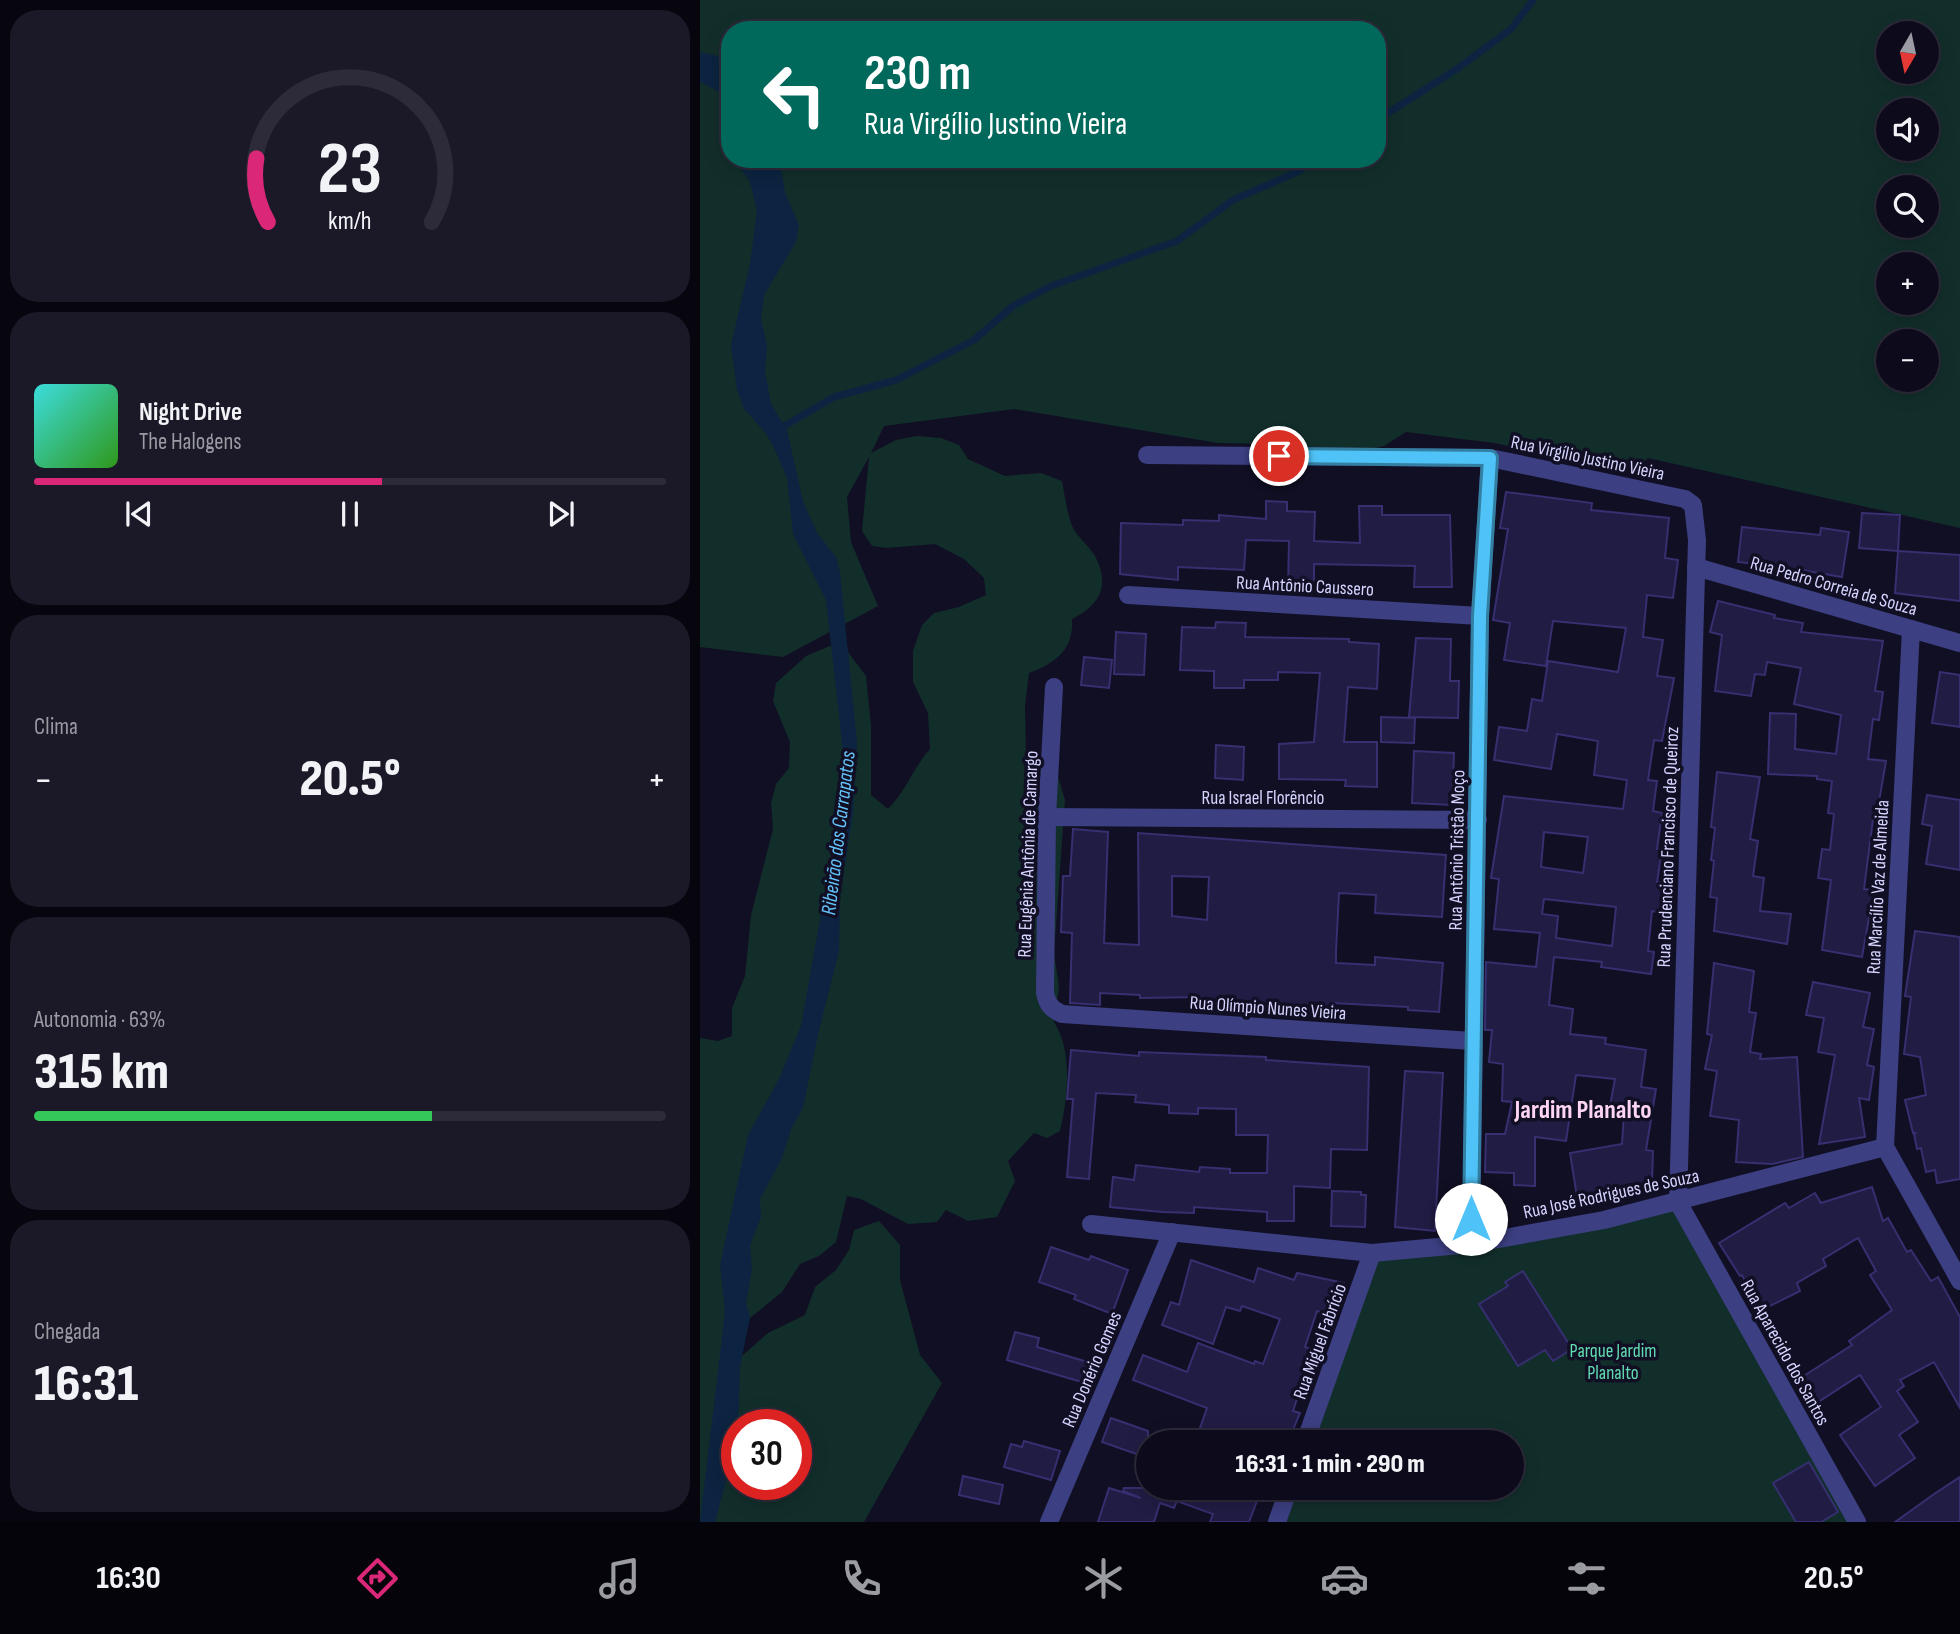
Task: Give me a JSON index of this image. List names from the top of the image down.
{
  "streets": {
    "street": [
      "Rua Virgílio Justino Vieira",
      "Rua Antônio Caussero",
      "Rua Pedro Correia de Souza",
      "Rua Israel Florêncio",
      "Rua Prudenciano Francisco de Queiroz",
      "Rua Antônio Tristão Moço",
      "Rua Eugênia Antônia de Camargo",
      "Rua Marcílio Vaz de Almeida",
      "Rua Olímpio Nunes Vieira",
      "Rua José Rodrigues de Souza",
      "Rua Miguel Fabrício",
      "Rua Aparecido dos Santos",
      "Rua Donério Gomes"
    ]
  },
  "crossings": [
    ["Rua Virgílio Justino Vieira", "Rua Prudenciano Francisco de Queiroz"],
    ["Rua Virgílio Justino Vieira", "Rua Antônio Tristão Moço"],
    ["Rua Antônio Caussero", "Rua Antônio Tristão Moço"],
    ["Rua Pedro Correia de Souza", "Rua Prudenciano Francisco de Queiroz"],
    ["Rua Pedro Correia de Souza", "Rua Marcílio Vaz de Almeida"],
    ["Rua Israel Florêncio", "Rua Antônio Tristão Moço"],
    ["Rua Israel Florêncio", "Rua Eugênia Antônia de Camargo"],
    ["Rua Prudenciano Francisco de Queiroz", "Rua José Rodrigues de Souza"],
    ["Rua Prudenciano Francisco de Queiroz", "Rua Aparecido dos Santos"],
    ["Rua Antônio Tristão Moço", "Rua Olímpio Nunes Vieira"],
    ["Rua Antônio Tristão Moço", "Rua José Rodrigues de Souza"],
    ["Rua Eugênia Antônia de Camargo", "Rua Olímpio Nunes Vieira"],
    ["Rua Marcílio Vaz de Almeida", "Rua José Rodrigues de Souza"],
    ["Rua José Rodrigues de Souza", "Rua Miguel Fabrício"],
    ["Rua José Rodrigues de Souza", "Rua Aparecido dos Santos"],
    ["Rua José Rodrigues de Souza", "Rua Donério Gomes"]
  ],
  "districts": ["Jardim Planalto"],
  "water": ["Ribeirão dos Carrapatos"],
  "parks": ["Parque Jardim Planalto"],
  "north": "bottom",
  "page": {
    "map_buttons": ["+", "−"],
    "turn": ["230 m", "Rua Virgílio Justino Vieira"],
    "song": ["Night Drive", "The Halogens"],
    "tile": [
      "Clima",
      ["Autonomia · 63%", "315 km"],
      ["Chegada", "16:31"]
    ],
    "heat": ["−", "20.5°", "+"],
    "limit": "30",
    "trip": "16:31 · 1 min · 290 m",
    "tabs": ["16:30", "20.5°"],
    "gauge": ["23", "km/h"]
  }
}
